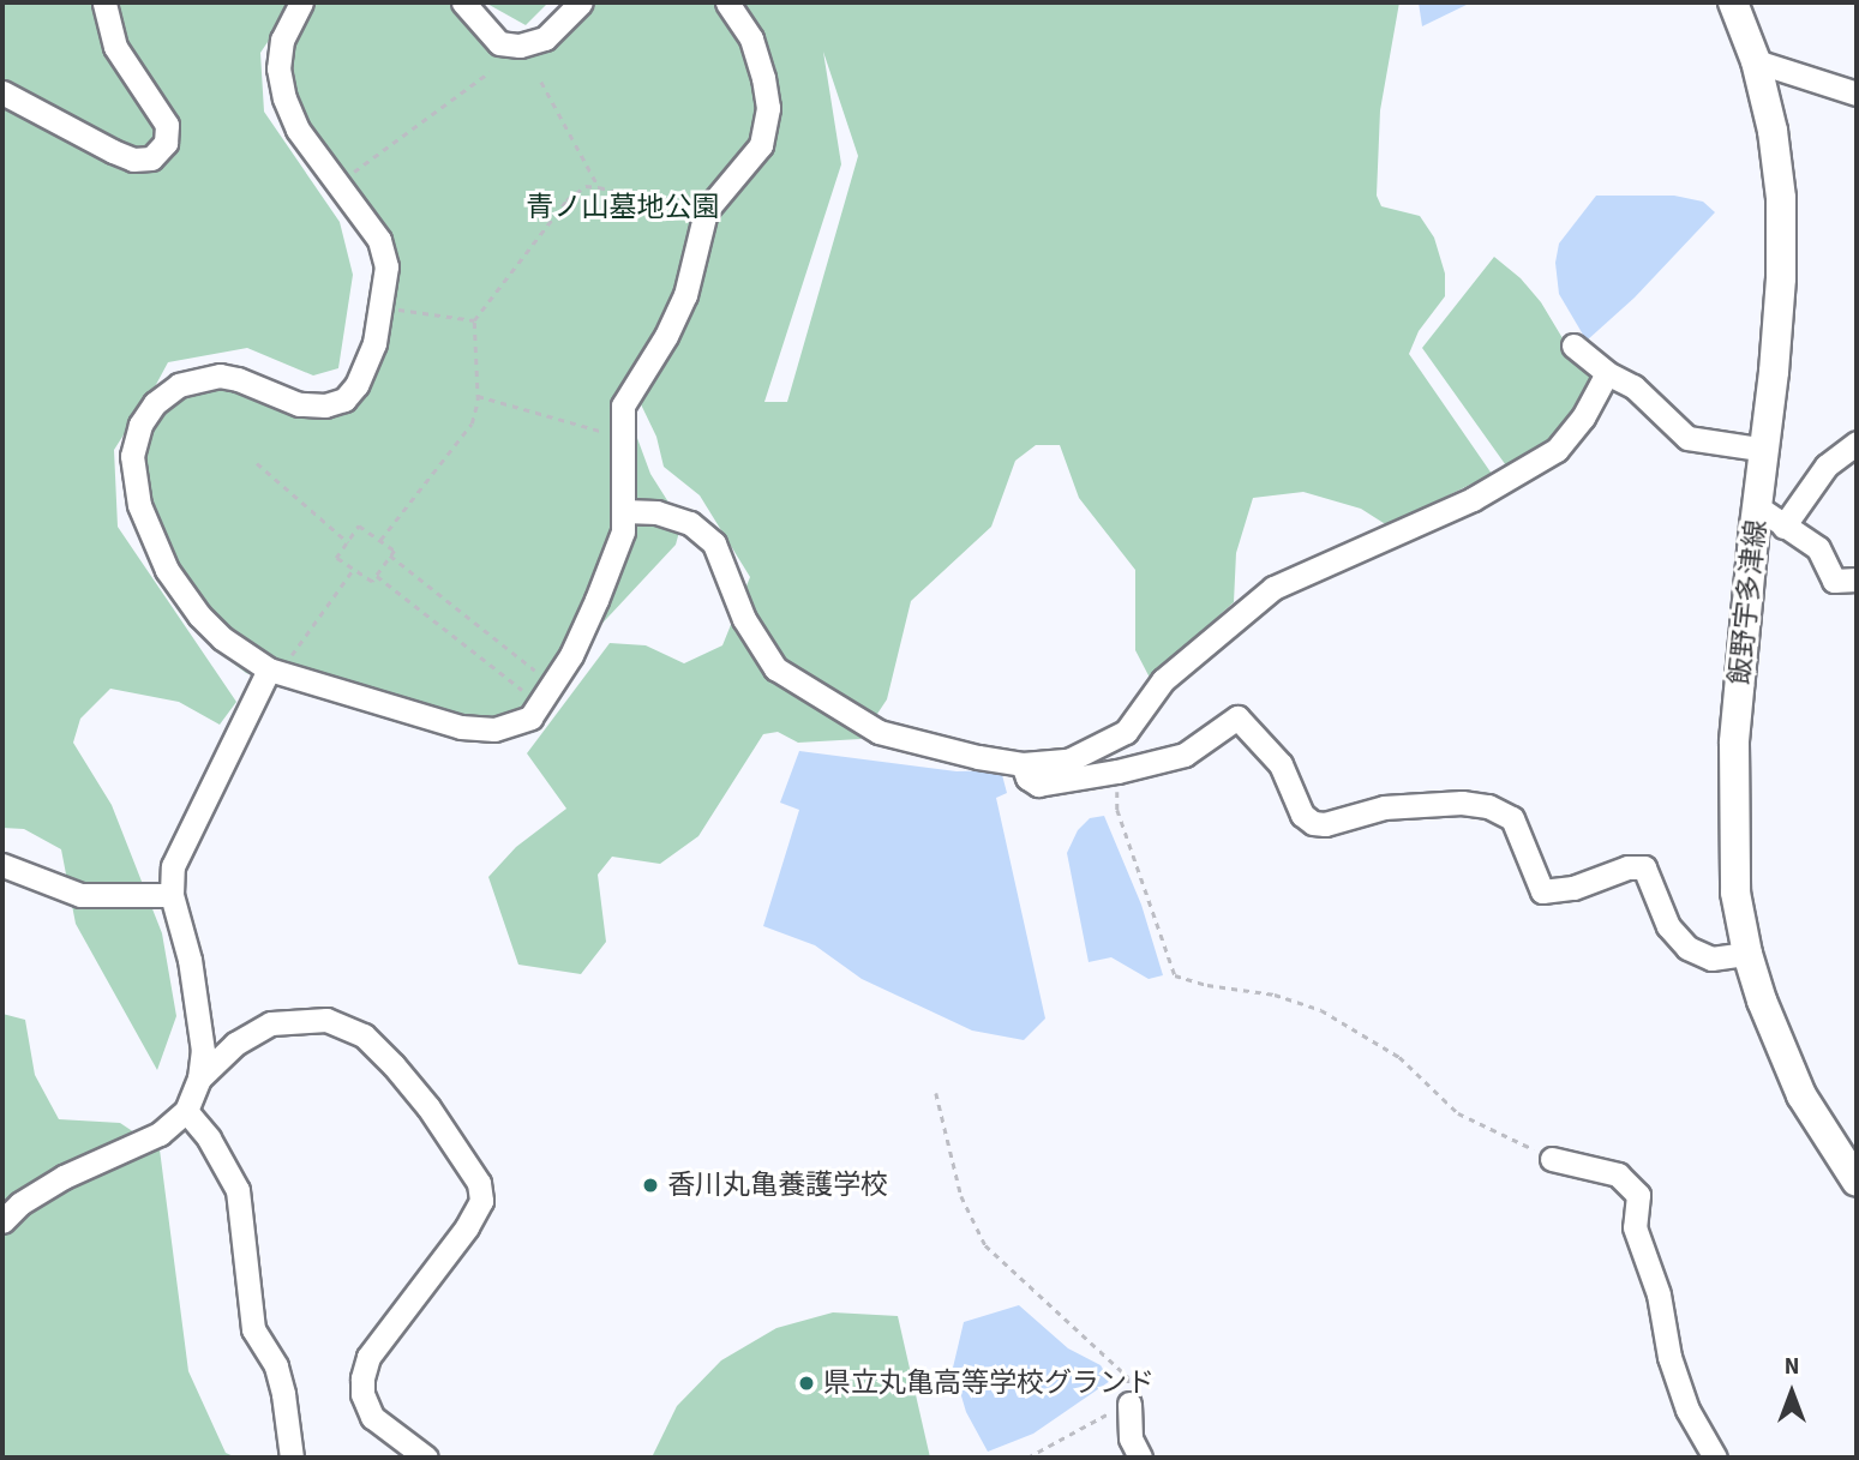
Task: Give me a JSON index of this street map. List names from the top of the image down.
{
  "streets": {
    "main road": ["飯野宇多津線"]
  },
  "parks": ["青ノ山墓地公園"],
  "places": ["香川丸亀養護学校", "県立丸亀高等学校グランド"],
  "north": "top"
}
